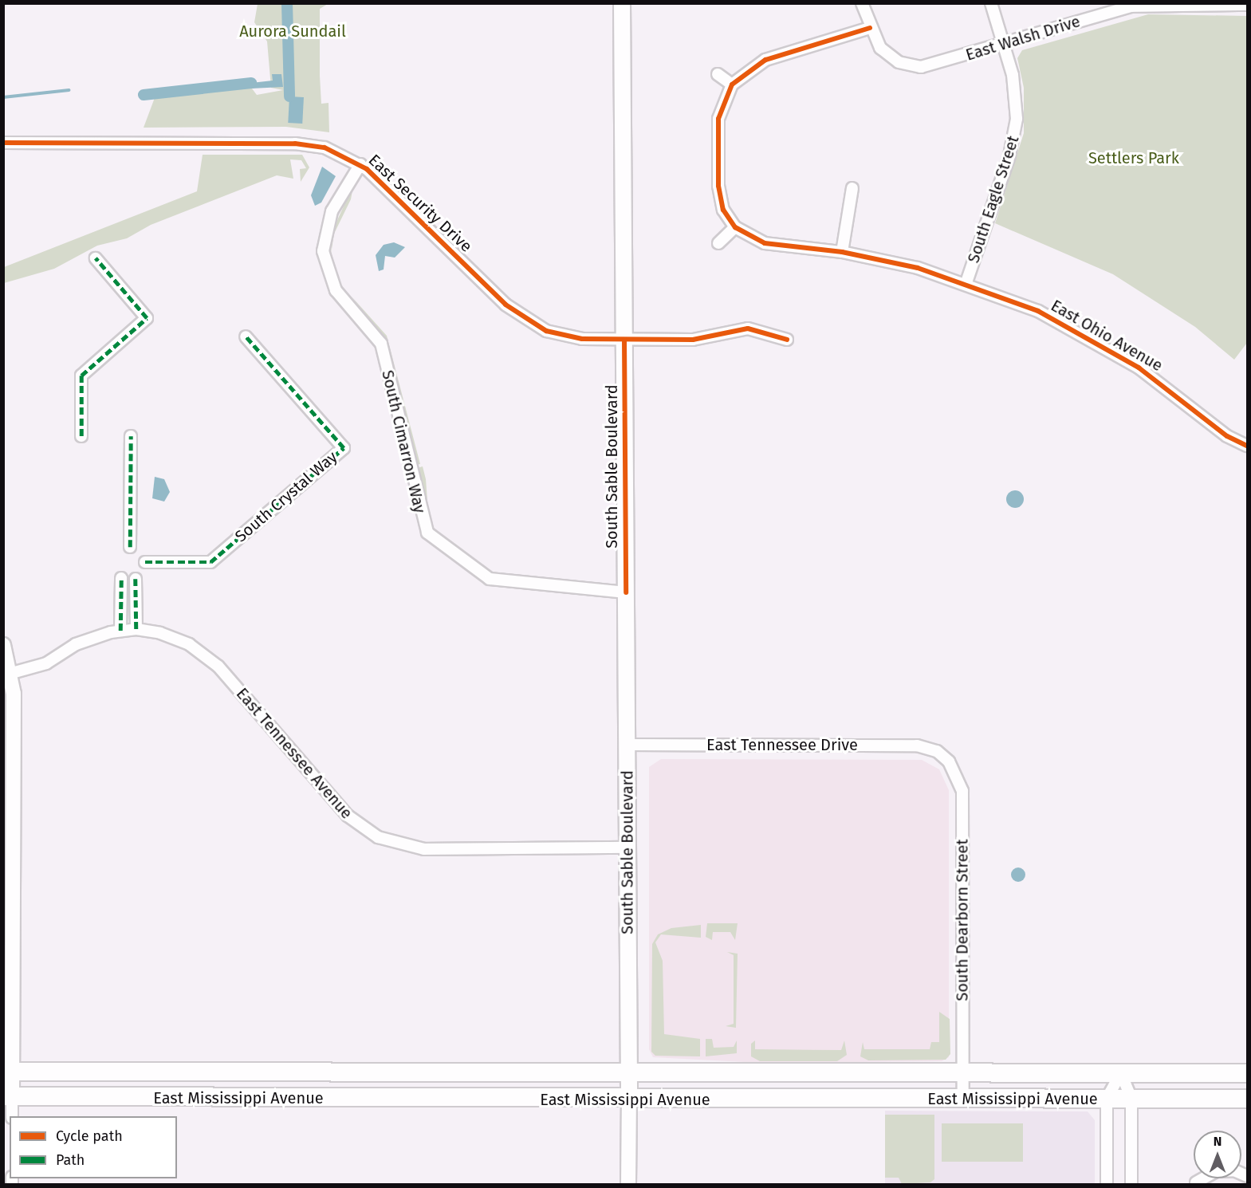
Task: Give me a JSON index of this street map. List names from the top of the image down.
{
  "streets": {
    "main road": ["South Sable Boulevard", "East Mississippi Avenue"],
    "street": [
      "East Walsh Drive",
      "South Eagle Street",
      "East Security Drive",
      "East Ohio Avenue",
      "South Cimarron Way",
      "South Crystal Way",
      "East Tennessee Drive",
      "East Tennessee Avenue",
      "South Dearborn Street"
    ]
  },
  "crossings": [
    ["East Walsh Drive", "South Eagle Street"],
    ["South Eagle Street", "East Ohio Avenue"],
    ["East Security Drive", "South Cimarron Way"],
    ["East Security Drive", "South Sable Boulevard"],
    ["South Cimarron Way", "South Sable Boulevard"],
    ["South Sable Boulevard", "East Tennessee Drive"],
    ["South Sable Boulevard", "East Tennessee Avenue"],
    ["South Sable Boulevard", "East Mississippi Avenue"],
    ["East Tennessee Drive", "South Dearborn Street"],
    ["South Dearborn Street", "East Mississippi Avenue"]
  ],
  "parks": ["Aurora Sundail", "Settlers Park"],
  "legend": ["Cycle path", "Path"],
  "north": "top"
}
